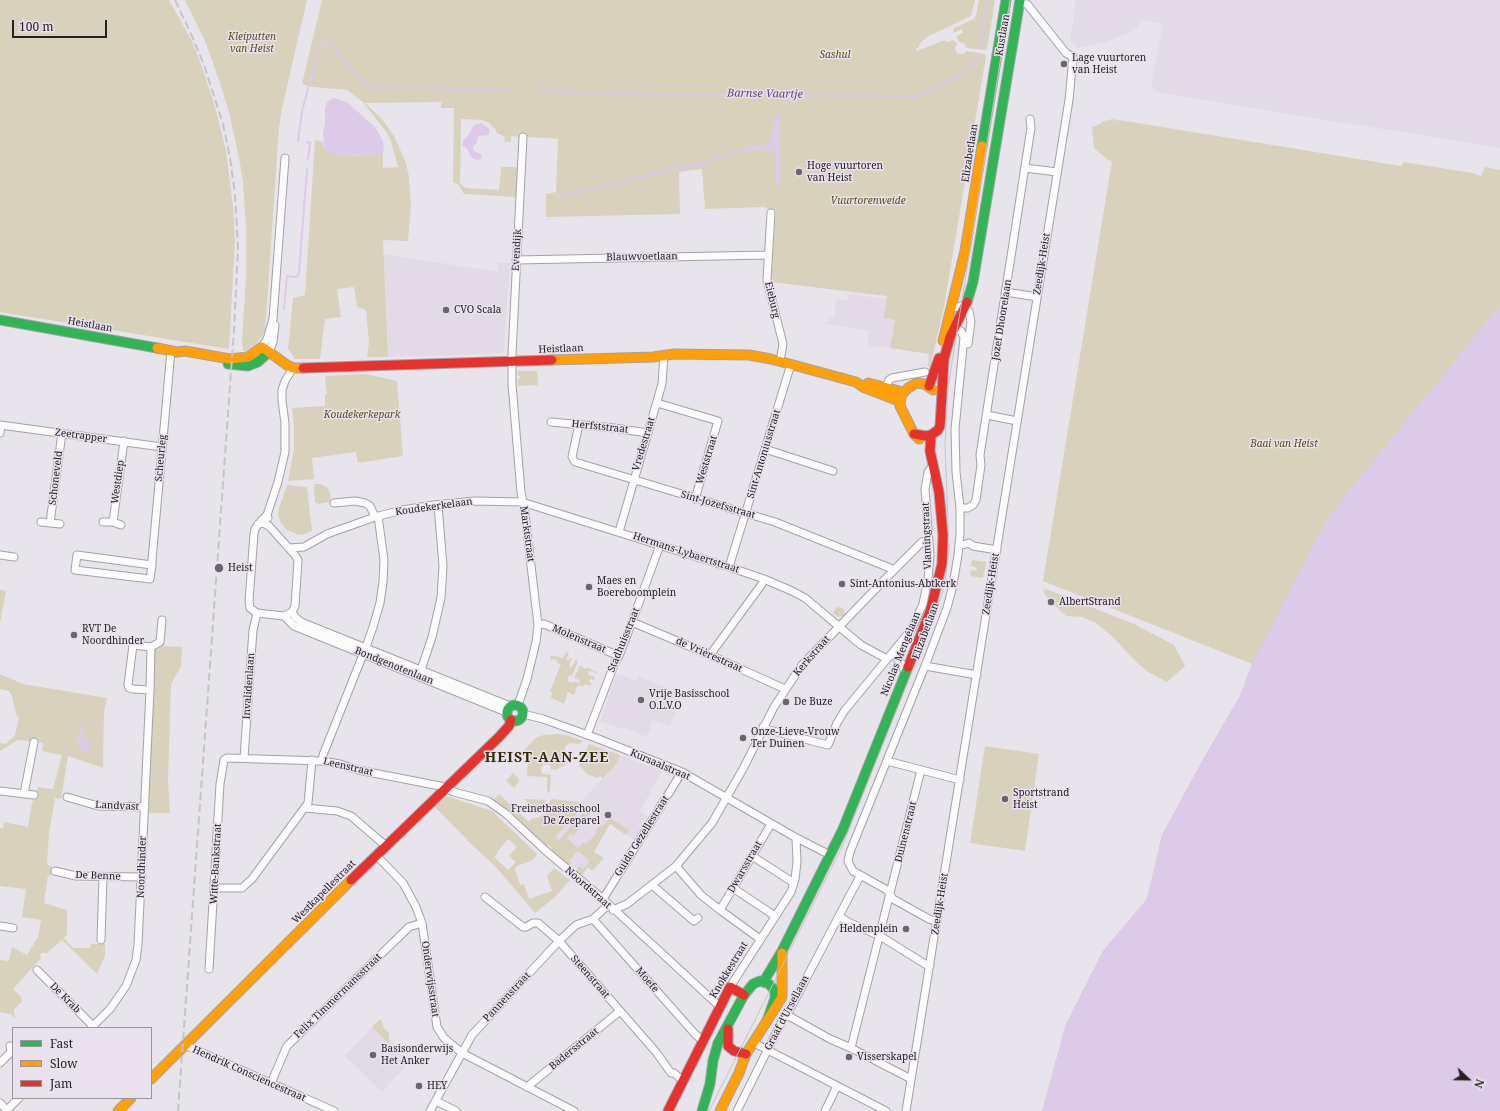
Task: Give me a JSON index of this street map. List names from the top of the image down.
{
  "streets": {
    "main road": [
      "Kustlaan",
      "Elizabetlaan",
      "Heistlaan",
      "Nicolas Mengélaan",
      "Westkapellestraat",
      "Knokkestraat"
    ],
    "street": [
      "Evendijk",
      "Blauwvoetlaan",
      "Zeedijk-Heist",
      "Eieburg",
      "Jozef Dhoorelaan",
      "Herfststraat",
      "Zeetrapper",
      "Vredestraat",
      "Sint-Antoniusstraat",
      "Scheurleg",
      "Weststraat",
      "Schoneveld",
      "Westdiep",
      "Sint-Jozefsstraat",
      "Koudekerkelaan",
      "Marktstraat",
      "Vlamingstraat",
      "Hermans-Lybaertstraat",
      "Molenstraat",
      "Stadhuisstraat",
      "de Vrièrestraat",
      "Kerkstraat",
      "Bondgenotenlaan",
      "Invalidenlaan",
      "Kursaalstraat",
      "Leenstraat",
      "Landvast",
      "Duinenstraat",
      "Guido Gezellestraat",
      "Witte-Bankstraat",
      "Noordhinder",
      "Dwarsstraat",
      "De Benne",
      "Noordstraat",
      "Steenstraat",
      "Onderwijsstraat",
      "Moefe",
      "Felix Timmermansstraat",
      "Pannenstraat",
      "De Krab",
      "Graaf d'Ursellaan",
      "Badersstraat",
      "Hendrik Consciencestraat"
    ]
  },
  "crossings": [
    ["Kustlaan", "Elizabetlaan"],
    ["Kustlaan", "Zeedijk-Heist"],
    ["Elizabetlaan", "Jozef Dhoorelaan"],
    ["Elizabetlaan", "Heistlaan"],
    ["Elizabetlaan", "Nicolas Mengélaan"],
    ["Evendijk", "Blauwvoetlaan"],
    ["Evendijk", "Heistlaan"],
    ["Evendijk", "Marktstraat"],
    ["Blauwvoetlaan", "Eieburg"],
    ["Eieburg", "Heistlaan"],
    ["Heistlaan", "Vredestraat"],
    ["Heistlaan", "Sint-Antoniusstraat"],
    ["Heistlaan", "Scheurleg"],
    ["Heistlaan", "Marktstraat"],
    ["Heistlaan", "Nicolas Mengélaan"],
    ["Herfststraat", "Vredestraat"],
    ["Herfststraat", "Sint-Jozefsstraat"],
    ["Zeetrapper", "Scheurleg"],
    ["Zeetrapper", "Schoneveld"],
    ["Zeetrapper", "Westdiep"],
    ["Vredestraat", "Weststraat"],
    ["Vredestraat", "Sint-Jozefsstraat"],
    ["Vredestraat", "Hermans-Lybaertstraat"],
    ["Sint-Antoniusstraat", "Sint-Jozefsstraat"],
    ["Sint-Antoniusstraat", "Hermans-Lybaertstraat"],
    ["Weststraat", "Sint-Jozefsstraat"],
    ["Sint-Jozefsstraat", "Kerkstraat"],
    ["Koudekerkelaan", "Marktstraat"],
    ["Koudekerkelaan", "Hermans-Lybaertstraat"],
    ["Marktstraat", "Hermans-Lybaertstraat"],
    ["Marktstraat", "Molenstraat"],
    ["Marktstraat", "Bondgenotenlaan"],
    ["Vlamingstraat", "Hermans-Lybaertstraat"],
    ["Vlamingstraat", "Nicolas Mengélaan"],
    ["Vlamingstraat", "Kerkstraat"],
    ["Hermans-Lybaertstraat", "Stadhuisstraat"],
    ["Hermans-Lybaertstraat", "Kerkstraat"],
    ["Molenstraat", "Stadhuisstraat"],
    ["Stadhuisstraat", "de Vrièrestraat"],
    ["Stadhuisstraat", "Kursaalstraat"],
    ["Nicolas Mengélaan", "Kursaalstraat"],
    ["de Vrièrestraat", "Kerkstraat"],
    ["Kerkstraat", "Kursaalstraat"],
    ["Kerkstraat", "Pannenstraat"],
    ["Invalidenlaan", "Leenstraat"],
    ["Kursaalstraat", "Guido Gezellestraat"],
    ["Kursaalstraat", "Dwarsstraat"],
    ["Kursaalstraat", "Knokkestraat"],
    ["Kursaalstraat", "Pannenstraat"],
    ["Leenstraat", "Witte-Bankstraat"],
    ["Leenstraat", "Noordstraat"],
    ["Leenstraat", "Westkapellestraat"],
    ["Landvast", "Noordhinder"],
    ["Guido Gezellestraat", "Noordstraat"],
    ["Noordhinder", "De Benne"],
    ["Noordhinder", "De Krab"],
    ["Noordstraat", "Westkapellestraat"],
    ["Noordstraat", "Knokkestraat"],
    ["Noordstraat", "Pannenstraat"],
    ["Westkapellestraat", "Onderwijsstraat"],
    ["Westkapellestraat", "Hendrik Consciencestraat"],
    ["Knokkestraat", "Steenstraat"],
    ["Knokkestraat", "Moefe"],
    ["Steenstraat", "Pannenstraat"],
    ["Steenstraat", "Badersstraat"],
    ["Onderwijsstraat", "Felix Timmermansstraat"],
    ["Onderwijsstraat", "Pannenstraat"],
    ["Onderwijsstraat", "Badersstraat"],
    ["Moefe", "Pannenstraat"],
    ["Felix Timmermansstraat", "Hendrik Consciencestraat"]
  ],
  "districts": ["HEIST-AAN-ZEE"],
  "water": ["Barnse Vaartje"],
  "parks": [
    "Kleiputten van Heist",
    "Sashul",
    "Vuurtorenweide",
    "Koudekerkepark",
    "Baai van Heist"
  ],
  "places": [
    "Lage vuurtoren van Heist",
    "Hoge vuurtoren van Heist",
    "CVO Scala",
    "Heist",
    "Sint-Antonius-Abtkerk",
    "Maes en Boereboomplein",
    "AlbertStrand",
    "RVT De Noordhinder",
    "Vrije Basisschool O.L.V.O",
    "De Buze",
    "Onze-Lieve-Vrouw Ter Duinen",
    "Sportstrand Heist",
    "Freinetbasisschool De Zeeparel",
    "Heldenplein",
    "Basisonderwijs Het Anker",
    "Visserskapel",
    "HEY"
  ],
  "legend": ["Fast", "Slow", "Jam"],
  "scale_bar": "100 m",
  "north": "right"
}
